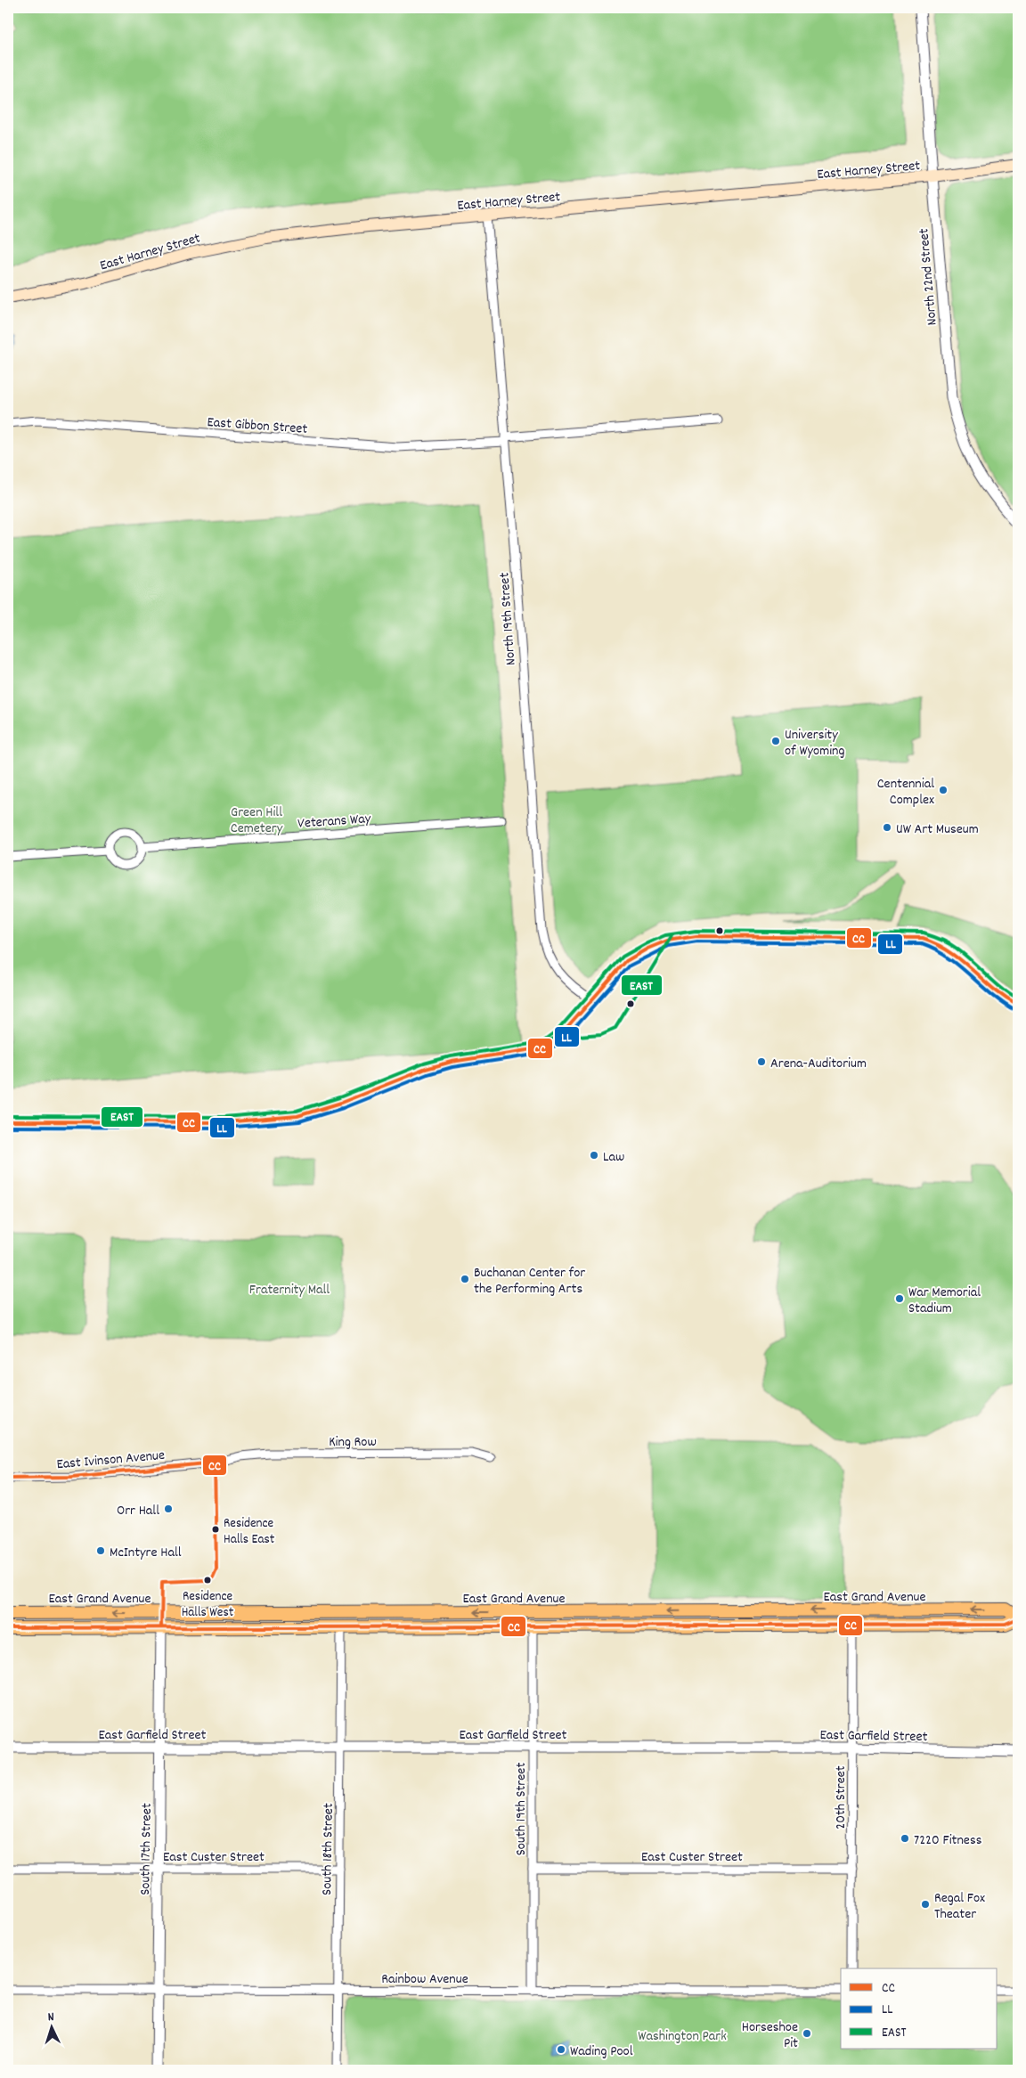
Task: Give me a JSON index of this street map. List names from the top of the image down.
{
  "streets": {
    "main road": ["East Harney Street", "East Grand Avenue"],
    "street": [
      "North 22nd Street",
      "East Gibbon Street",
      "North 19th Street",
      "Veterans Way",
      "King Row",
      "East Ivinson Avenue",
      "East Garfield Street",
      "20th Street",
      "South 19th Street",
      "South 17th Street",
      "South 18th Street",
      "East Custer Street",
      "Rainbow Avenue"
    ]
  },
  "crossings": [
    ["East Harney Street", "North 22nd Street"],
    ["East Harney Street", "North 19th Street"],
    ["East Gibbon Street", "North 19th Street"],
    ["King Row", "East Ivinson Avenue"],
    ["East Grand Avenue", "20th Street"],
    ["East Grand Avenue", "South 19th Street"],
    ["East Grand Avenue", "South 17th Street"],
    ["East Grand Avenue", "South 18th Street"],
    ["East Garfield Street", "20th Street"],
    ["East Garfield Street", "South 19th Street"],
    ["East Garfield Street", "South 17th Street"],
    ["East Garfield Street", "South 18th Street"],
    ["20th Street", "East Custer Street"],
    ["South 19th Street", "East Custer Street"],
    ["South 19th Street", "Rainbow Avenue"],
    ["South 17th Street", "East Custer Street"],
    ["South 17th Street", "Rainbow Avenue"],
    ["South 18th Street", "East Custer Street"],
    ["South 18th Street", "Rainbow Avenue"]
  ],
  "parks": ["Green Hill Cemetery", "Fraternity Mall", "Washington Park"],
  "places": [
    "University of Wyoming",
    "Centennial Complex",
    "UW Art Museum",
    "Arena-Auditorium",
    "Law",
    "Buchanan Center for the Performing Arts",
    "War Memorial Stadium",
    "Orr Hall",
    "Residence Halls East",
    "McIntyre Hall",
    "Residence Halls West",
    "7220 Fitness",
    "Regal Fox Theater",
    "Horseshoe Pit",
    "Wading Pool"
  ],
  "lines": ["transit line EAST", "transit line CC", "transit line LL"],
  "legend": ["CC", "LL", "EAST"],
  "north": "top"
}
